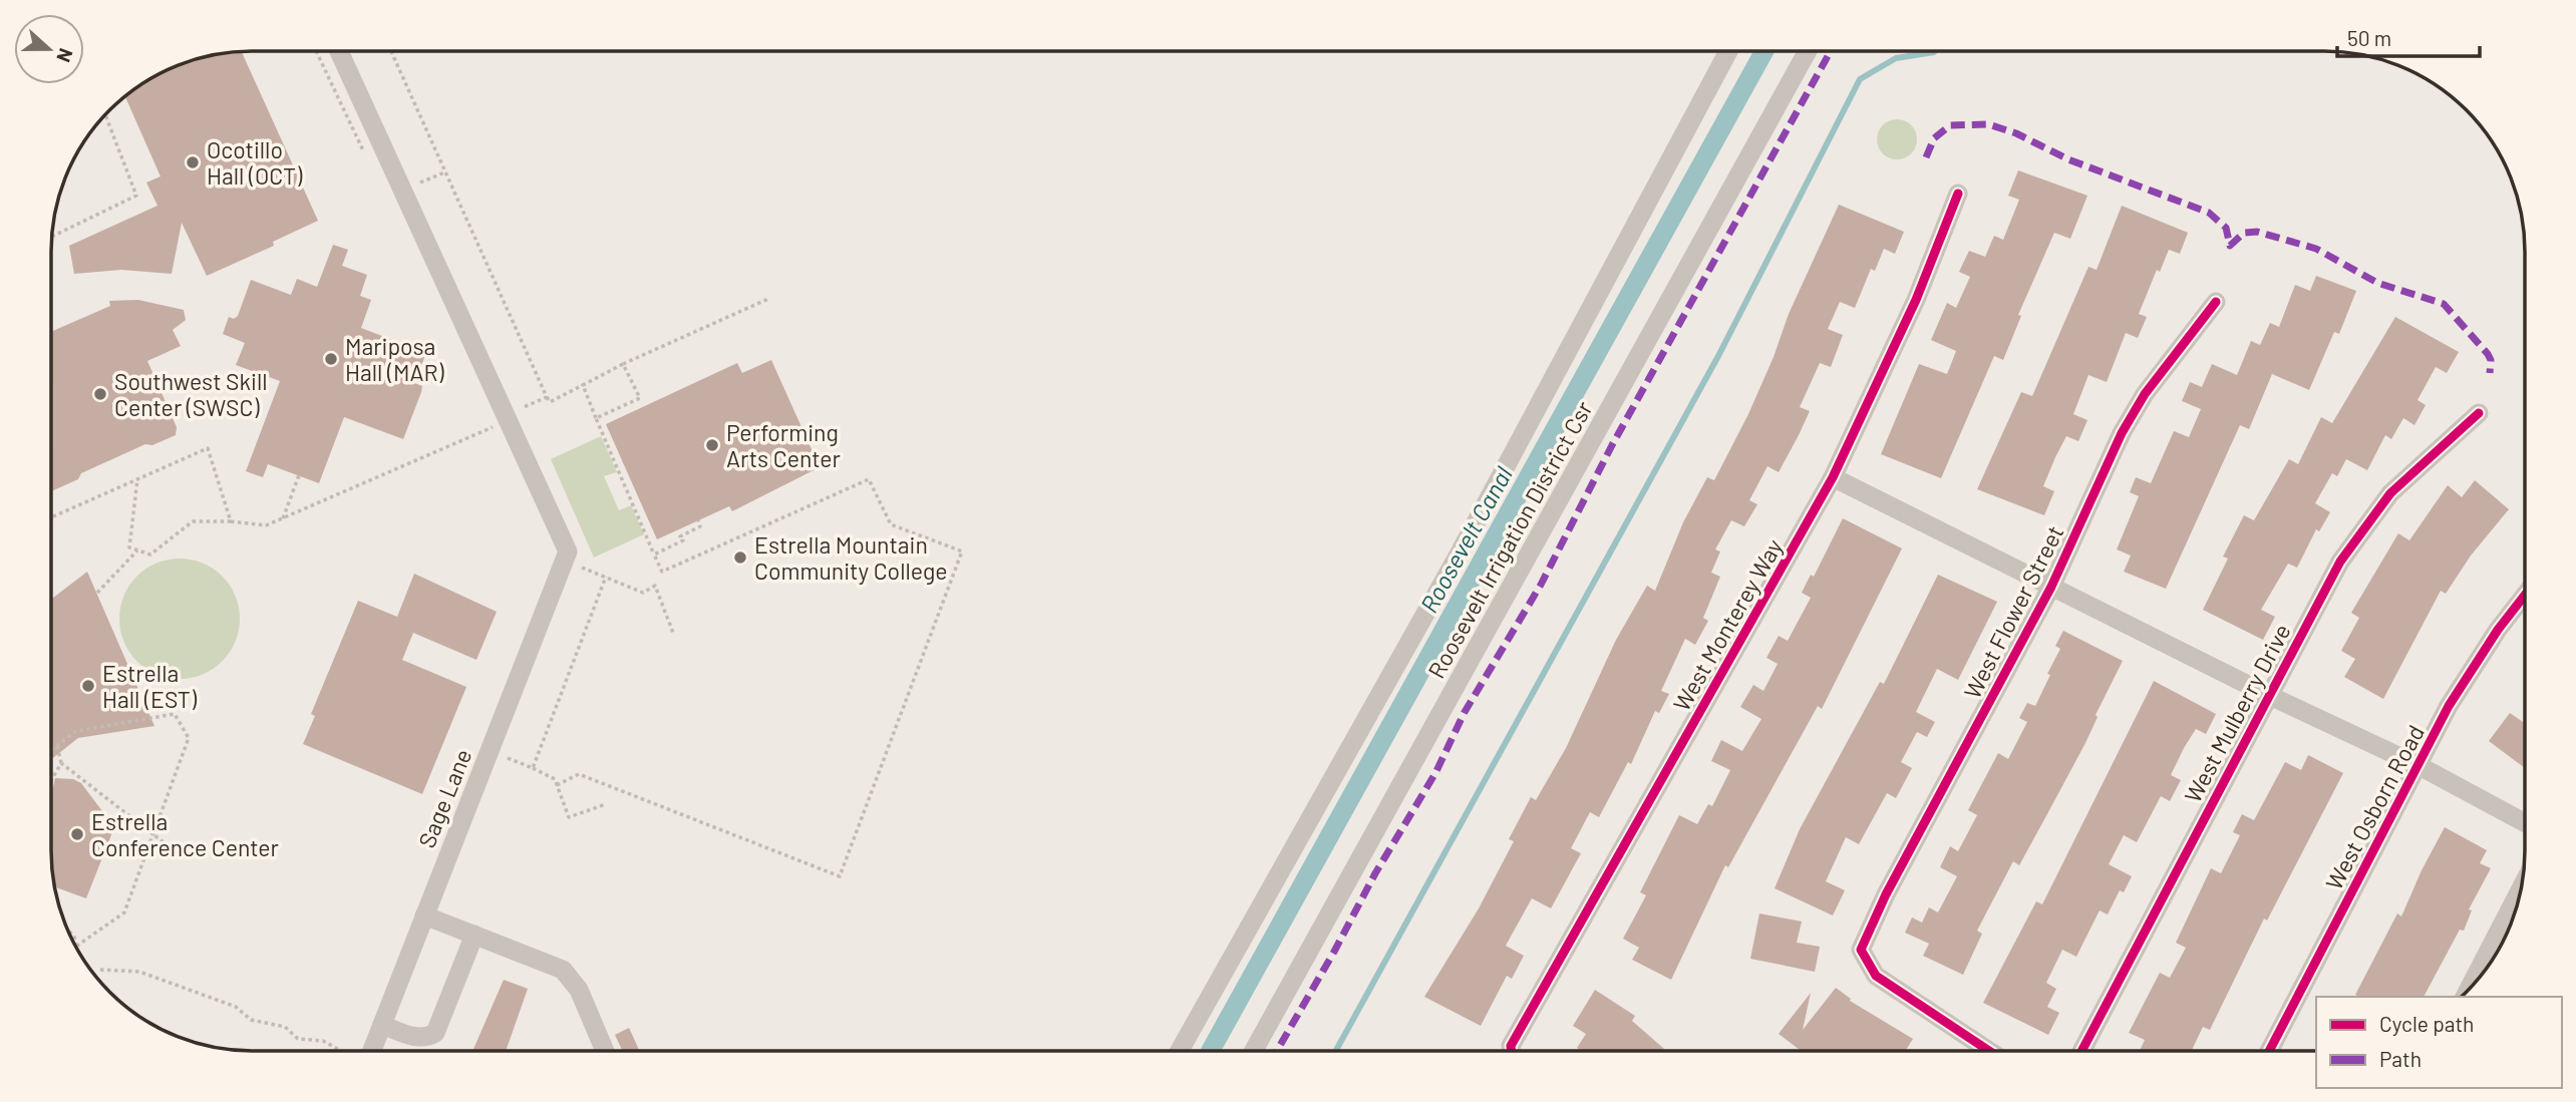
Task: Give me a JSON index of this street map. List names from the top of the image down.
{
  "streets": {
    "street": [
      "Roosevelt Irrigation District Csr",
      "West Flower Street",
      "West Monterey Way",
      "West Mulberry Drive",
      "Sage Lane",
      "West Osborn Road"
    ]
  },
  "water": ["Roosevelt Canal"],
  "places": [
    "Ocotillo Hall (OCT)",
    "Mariposa Hall (MAR)",
    "Southwest Skill Center (SWSC)",
    "Performing Arts Center",
    "Estrella Mountain Community College",
    "Estrella Hall (EST)",
    "Estrella Conference Center"
  ],
  "legend": ["Cycle path", "Path"],
  "scale_bar": "50 m",
  "north": "right"
}
